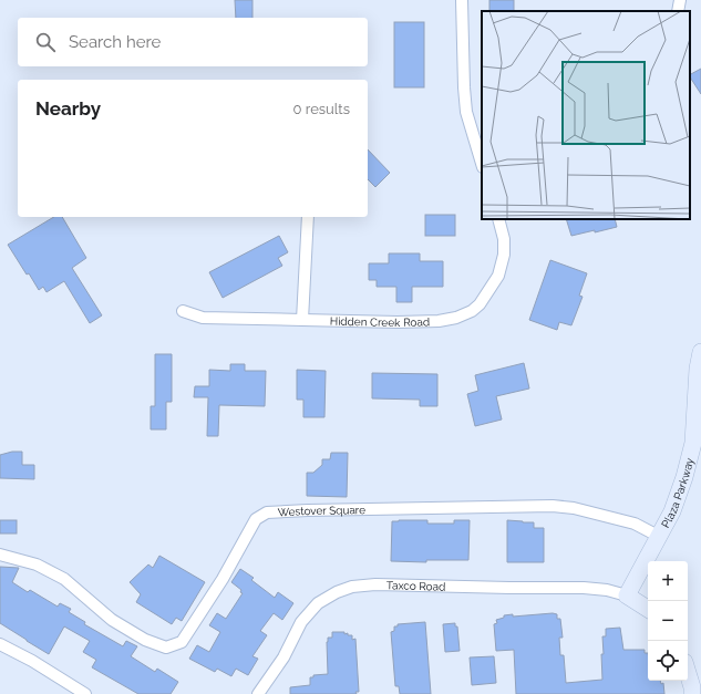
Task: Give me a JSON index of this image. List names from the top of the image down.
{
  "streets": {
    "street": [
      "Hidden Creek Road",
      "Plaza Parkway",
      "Westover Square",
      "Taxco Road"
    ]
  },
  "crossings": [
    ["Plaza Parkway", "Westover Square"],
    ["Plaza Parkway", "Taxco Road"]
  ],
  "page": {
    "search": "Search here",
    "heading": ["Nearby", "0 results"],
    "map_buttons": ["+", "−"]
  }
}
